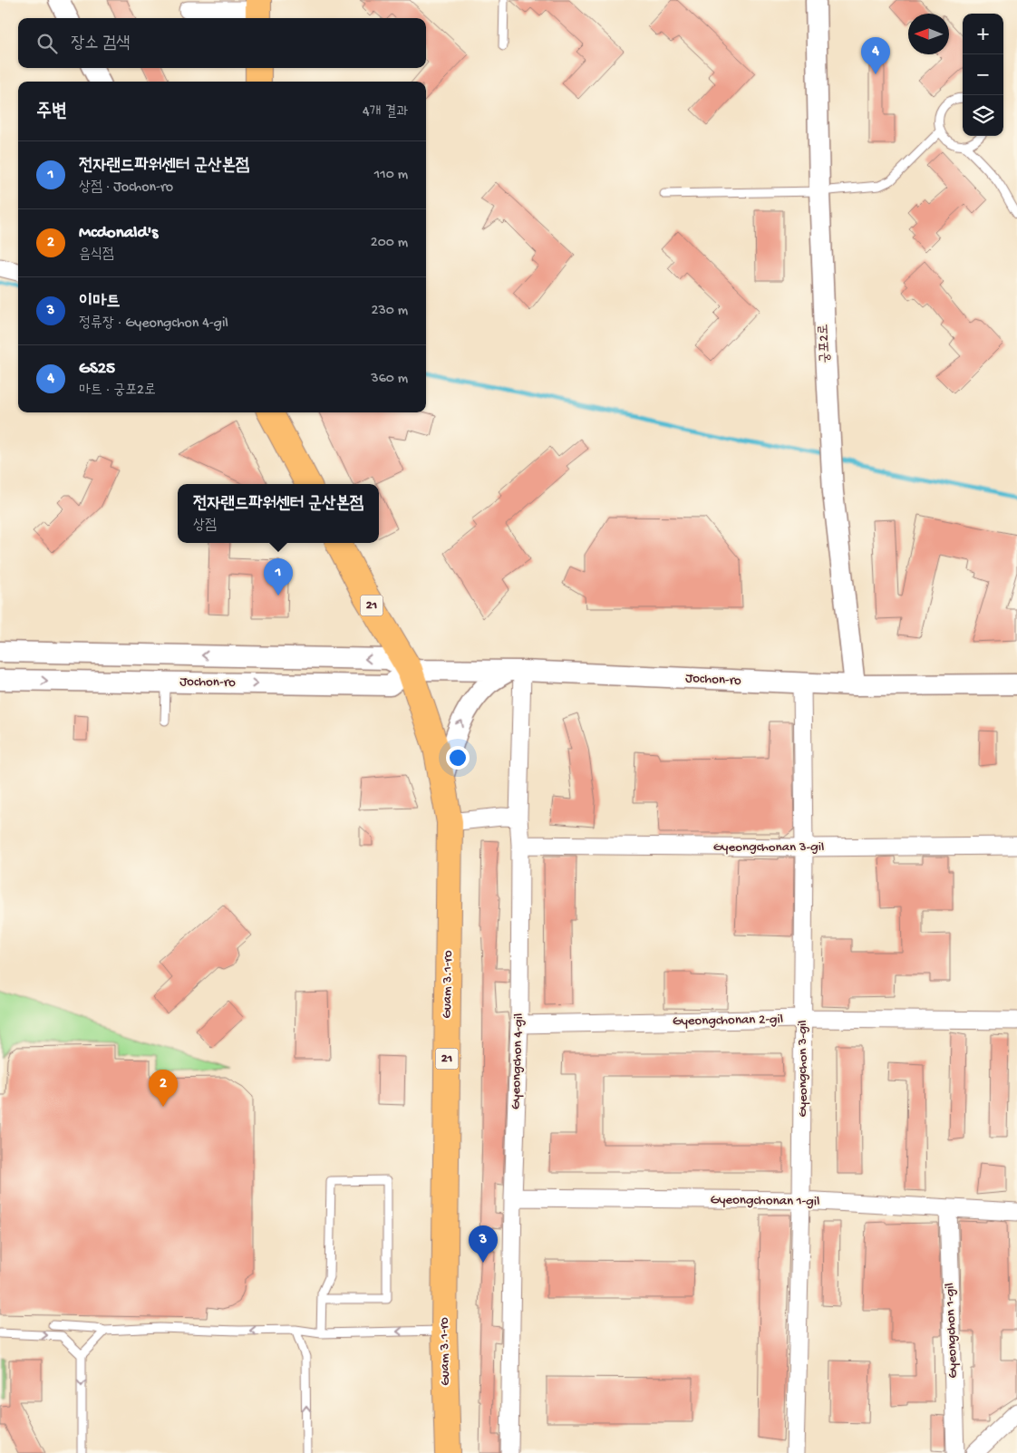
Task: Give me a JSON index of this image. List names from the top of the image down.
{
  "streets": {
    "main road": ["21", "Guam 3.1-ro"],
    "street": [
      "궁포2로",
      "Jochon-ro",
      "Gyeongchonan 3-gil",
      "Gyeongchonan 2-gil",
      "Gyeongchon 4-gil",
      "Gyeongchon 3-gil",
      "Gyeongchonan 1-gil",
      "Gyeongchon 1-gil"
    ]
  },
  "crossings": [
    ["궁포2로", "Jochon-ro"],
    ["Jochon-ro", "Guam 3.1-ro"],
    ["Jochon-ro", "Gyeongchon 4-gil"],
    ["Jochon-ro", "Gyeongchon 3-gil"],
    ["Gyeongchonan 3-gil", "Gyeongchon 4-gil"],
    ["Gyeongchonan 3-gil", "Gyeongchon 3-gil"],
    ["Gyeongchonan 2-gil", "Gyeongchon 4-gil"],
    ["Gyeongchonan 2-gil", "Gyeongchon 3-gil"],
    ["Gyeongchon 4-gil", "Gyeongchonan 1-gil"],
    ["Gyeongchon 3-gil", "Gyeongchonan 1-gil"],
    ["Gyeongchonan 1-gil", "Gyeongchon 1-gil"]
  ],
  "north": "left",
  "page": {
    "map_buttons": ["+", "−"],
    "search": "장소 검색",
    "pins": [
      "4",
      "1",
      "2",
      "3"
    ],
    "heading": ["주변", "4개 결과"],
    "list": [
      {
        "mark": "1",
        "name": "전자랜드파워센터 군산본점",
        "note": "상점 · Jochon-ro",
        "value": "110 m"
      },
      {
        "mark": "2",
        "name": "Mcdonald's",
        "note": "음식점",
        "value": "200 m"
      },
      {
        "mark": "3",
        "name": "이마트",
        "note": "정류장 · Gyeongchon 4-gil",
        "value": "230 m"
      },
      {
        "mark": "4",
        "name": "GS25",
        "note": "마트 · 궁포2로",
        "value": "360 m"
      }
    ],
    "popup": ["전자랜드파워센터 군산본점", "상점"]
  }
}
